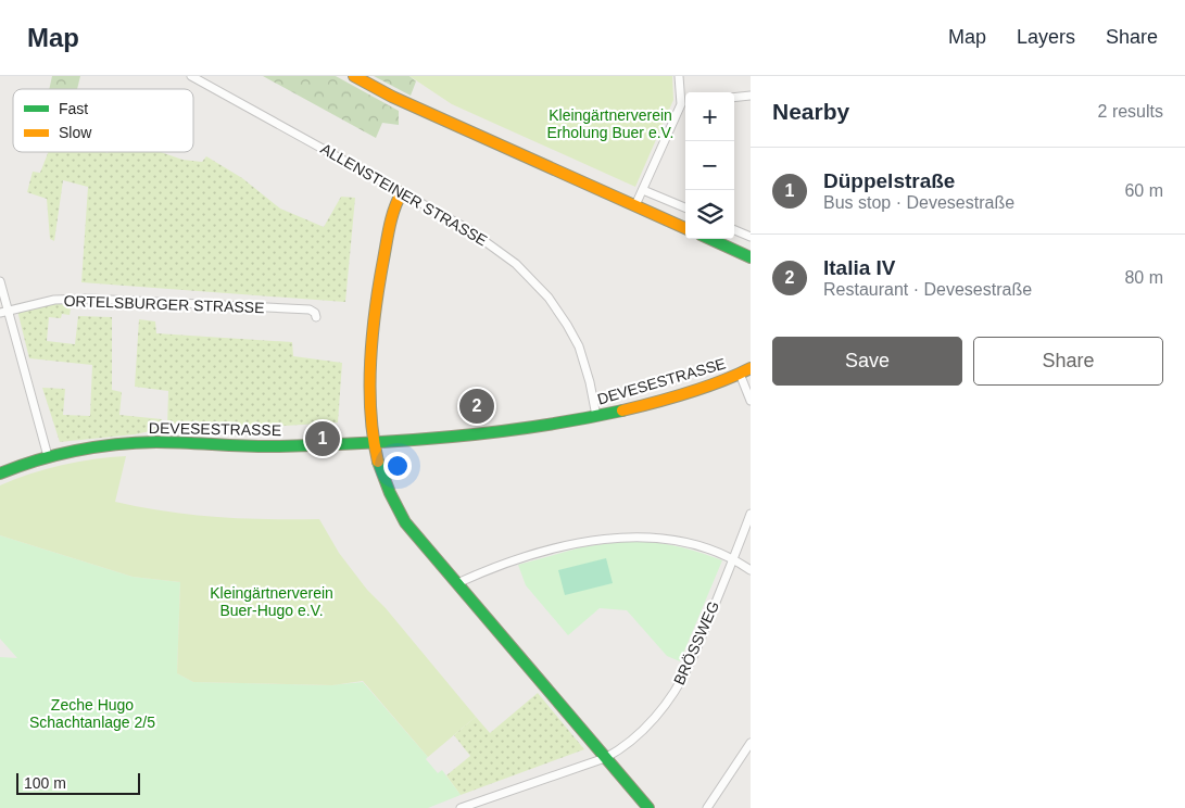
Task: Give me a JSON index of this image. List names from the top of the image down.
{
  "streets": {
    "street": [
      "ALLENSTEINER STRASSE",
      "ORTELSBURGER STRASSE",
      "DEVESESTRASSE",
      "BRÖSSWEG"
    ]
  },
  "crossings": [
    ["ALLENSTEINER STRASSE", "DEVESESTRASSE"]
  ],
  "parks": ["Kleingärtnerverein Erholung Buer e.V.", "Kleingärtnerverein Buer-Hugo e.V.", "Zeche Hugo Schachtanlage 2/5"],
  "legend": ["Fast", "Slow"],
  "scale_bar": "100 m",
  "page": {
    "header": "Map",
    "nav": ["Map", "Layers", "Share"],
    "heading": ["Nearby", "2 results"],
    "map_buttons": ["+", "−"],
    "list": [
      {
        "mark": "1",
        "name": "Düppelstraße",
        "note": "Bus stop · Devesestraße",
        "value": "60 m"
      },
      {
        "mark": "2",
        "name": "Italia IV",
        "note": "Restaurant · Devesestraße",
        "value": "80 m"
      }
    ],
    "buttons": ["Save", "Share"],
    "pins": ["2", "1"],
    "scale": "100 m"
  }
}
